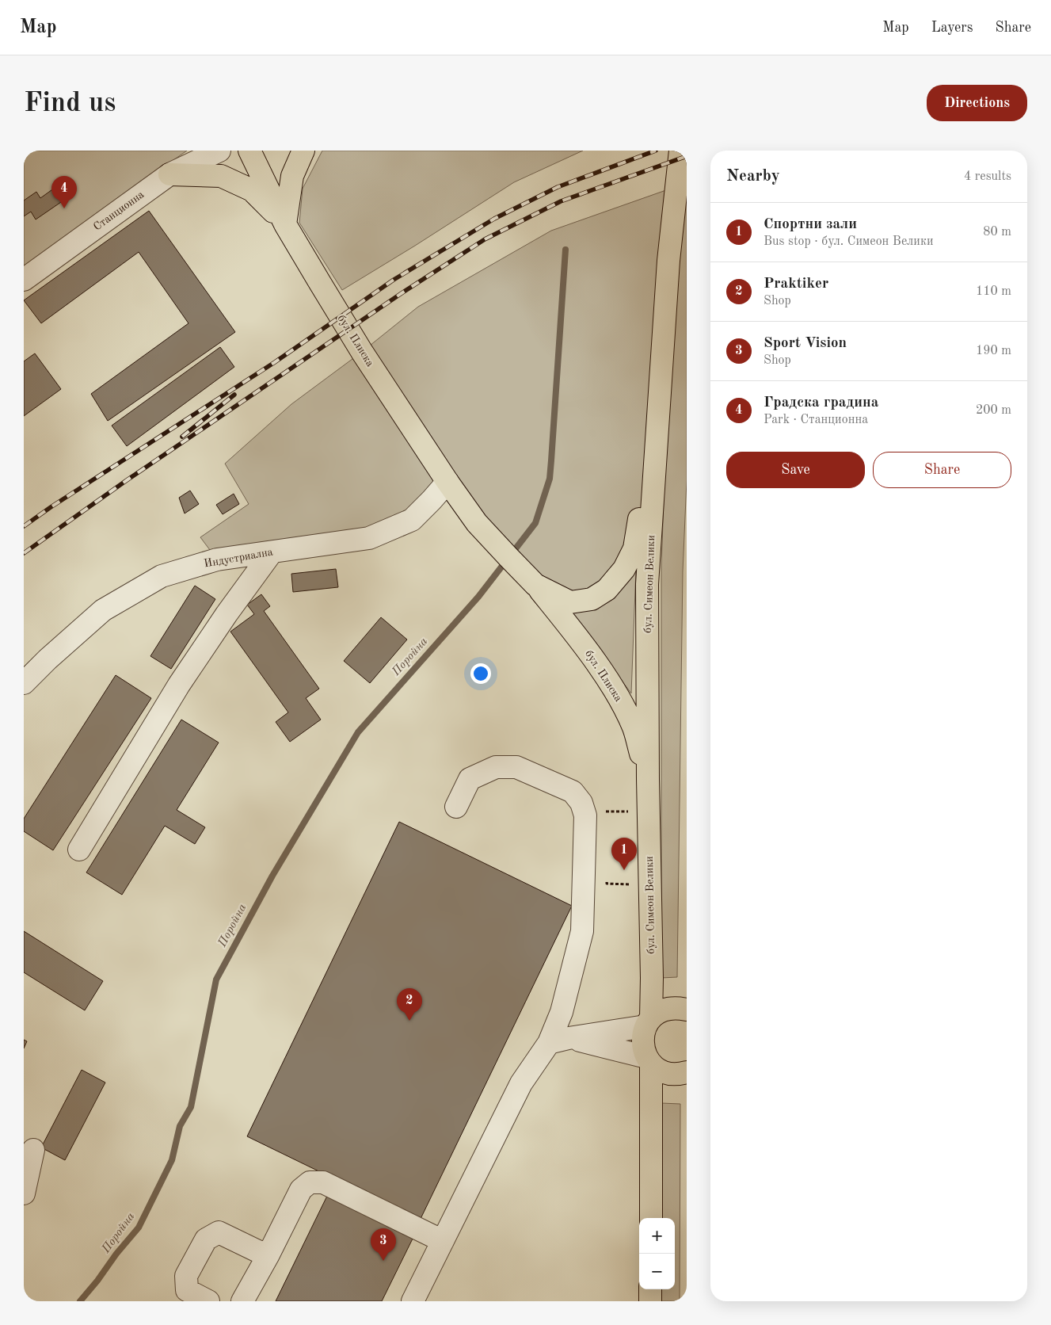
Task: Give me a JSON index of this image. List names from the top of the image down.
{
  "streets": {
    "main road": ["бул. Плиска", "бул. Симеон Велики"],
    "street": ["Станционна", "Индустриална"]
  },
  "crossings": [
    ["бул. Плиска", "Индустриална"],
    ["бул. Плиска", "бул. Симеон Велики"]
  ],
  "water": ["Поройна"],
  "page": {
    "header": "Map",
    "nav": ["Map", "Layers", "Share"],
    "buttons": [
      "Directions",
      ["Save", "Share"]
    ],
    "title": "Find us",
    "heading": ["Nearby", "4 results"],
    "pins": [
      "4",
      "1",
      "2",
      "3"
    ],
    "list": [
      {
        "mark": "1",
        "name": "Спортни зали",
        "note": "Bus stop · бул. Симеон Велики",
        "value": "80 m"
      },
      {
        "mark": "2",
        "name": "Praktiker",
        "note": "Shop",
        "value": "110 m"
      },
      {
        "mark": "3",
        "name": "Sport Vision",
        "note": "Shop",
        "value": "190 m"
      },
      {
        "mark": "4",
        "name": "Градска градина",
        "note": "Park · Станционна",
        "value": "200 m"
      }
    ],
    "map_buttons": ["+", "−"]
  }
}
